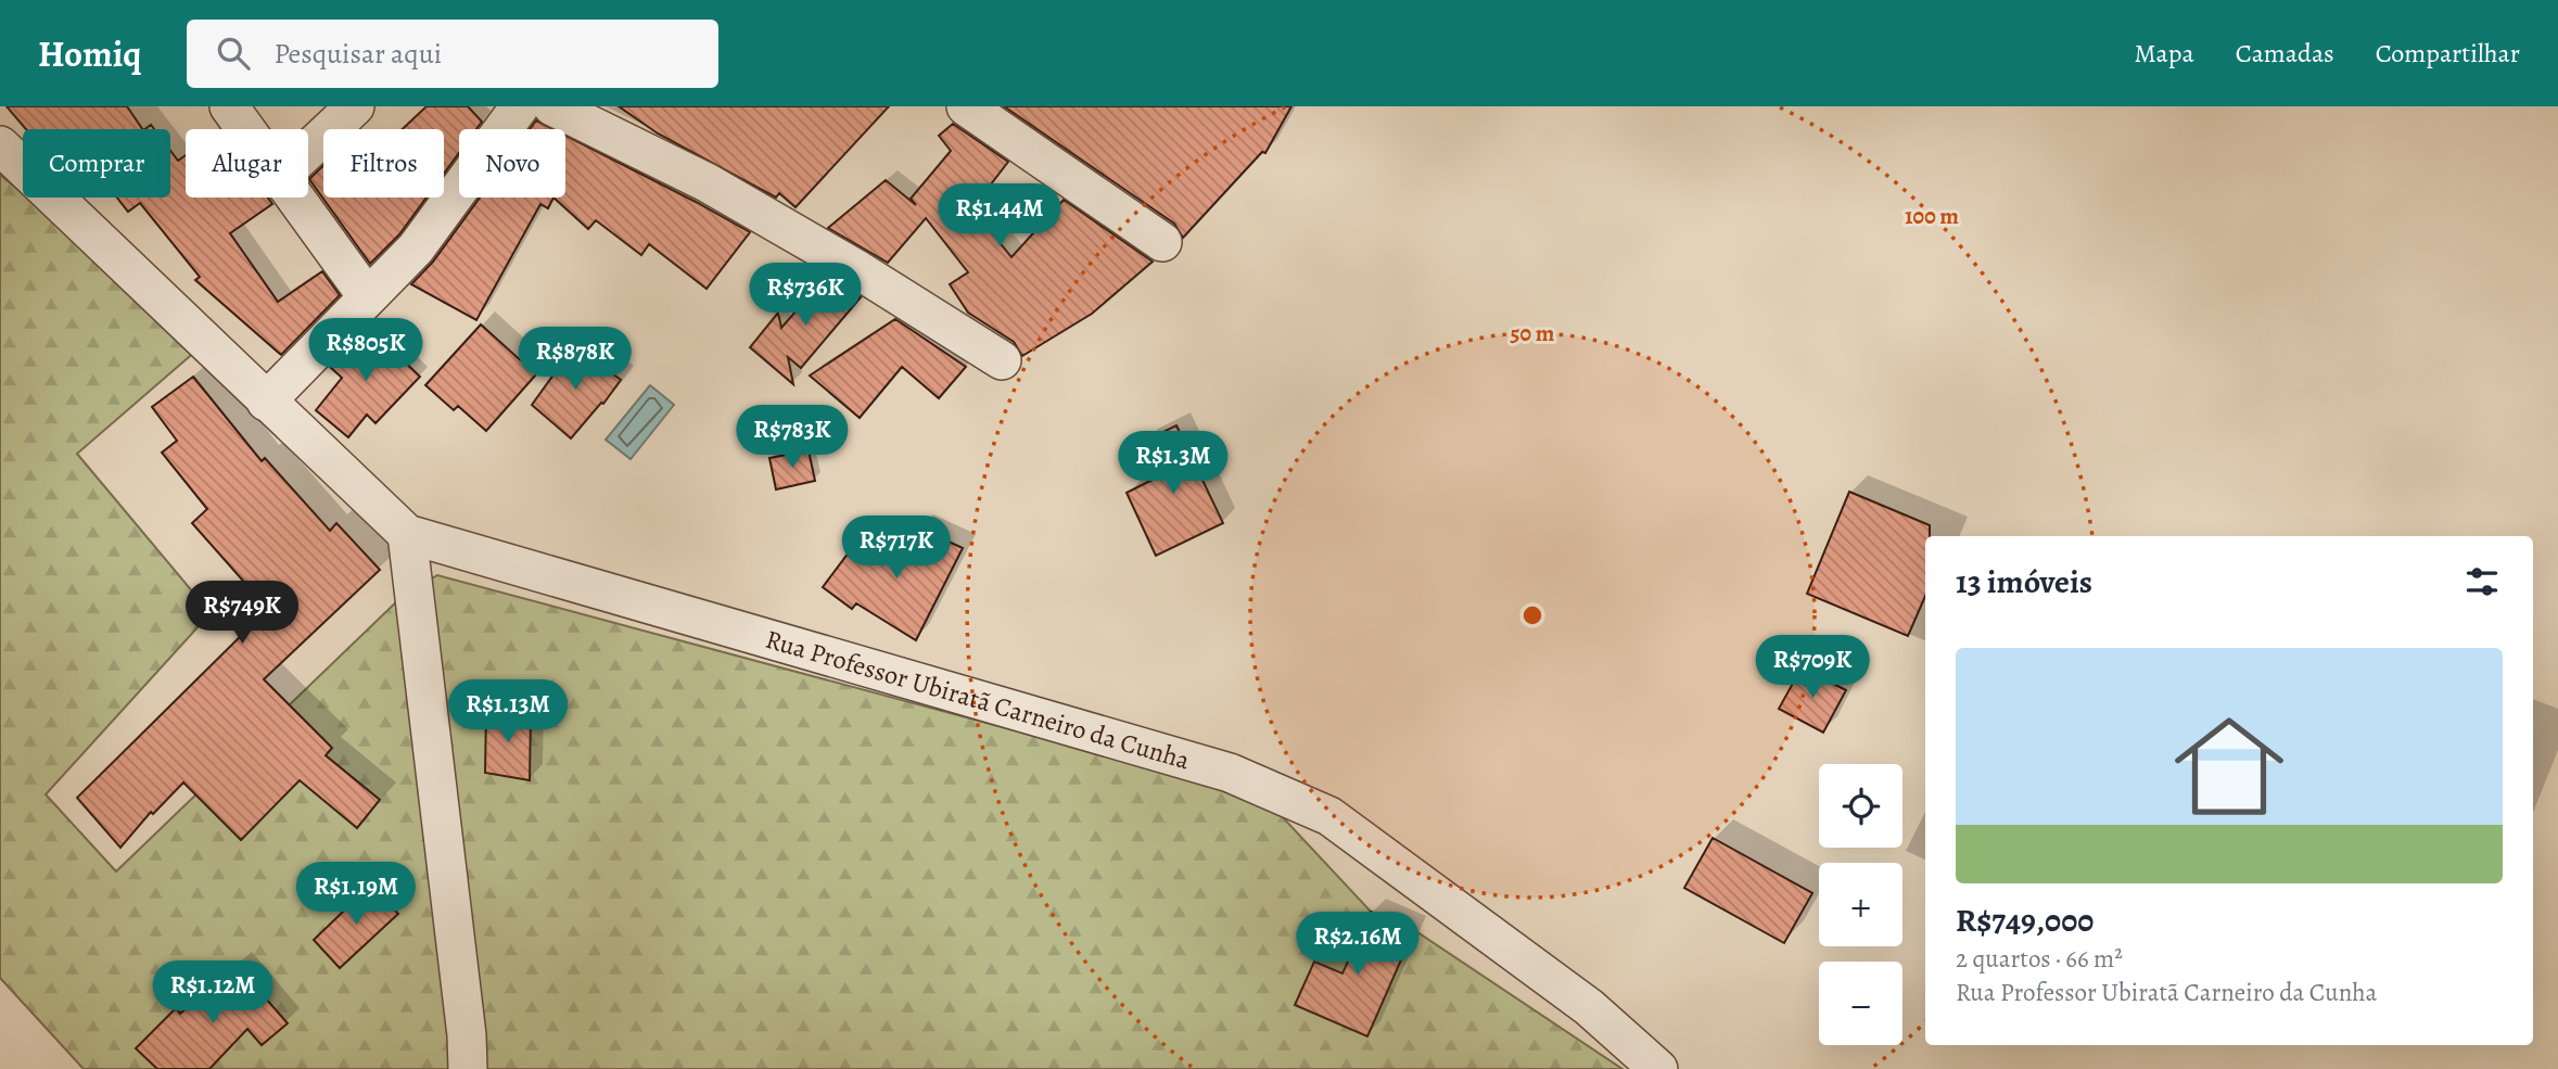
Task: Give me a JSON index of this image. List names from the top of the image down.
{
  "streets": {
    "street": ["Rua Professor Ubiratã Carneiro da Cunha"]
  },
  "page": {
    "header": "Homiq",
    "search": "Pesquisar aqui",
    "nav": ["Mapa", "Camadas", "Compartilhar"],
    "chip": [
      "Comprar",
      "Alugar",
      "Filtros",
      "Novo"
    ],
    "price": [
      "R$1.44M",
      "R$736K",
      "R$805K",
      "R$878K",
      "R$783K",
      "R$1.3M",
      "R$717K",
      "R$749K",
      "R$709K",
      "R$1.13M",
      "R$1.19M",
      "R$2.16M",
      "R$1.12M"
    ],
    "heading": "13 imóveis",
    "list": [
      {
        "name": "R$749,000",
        "note": "2 quartos · 66 m² · Rua Professor Ubiratã Carneiro da Cunha"
      }
    ],
    "map_buttons": ["+", "−"]
  },
  "rings": ["100 m", "50 m"]
}
